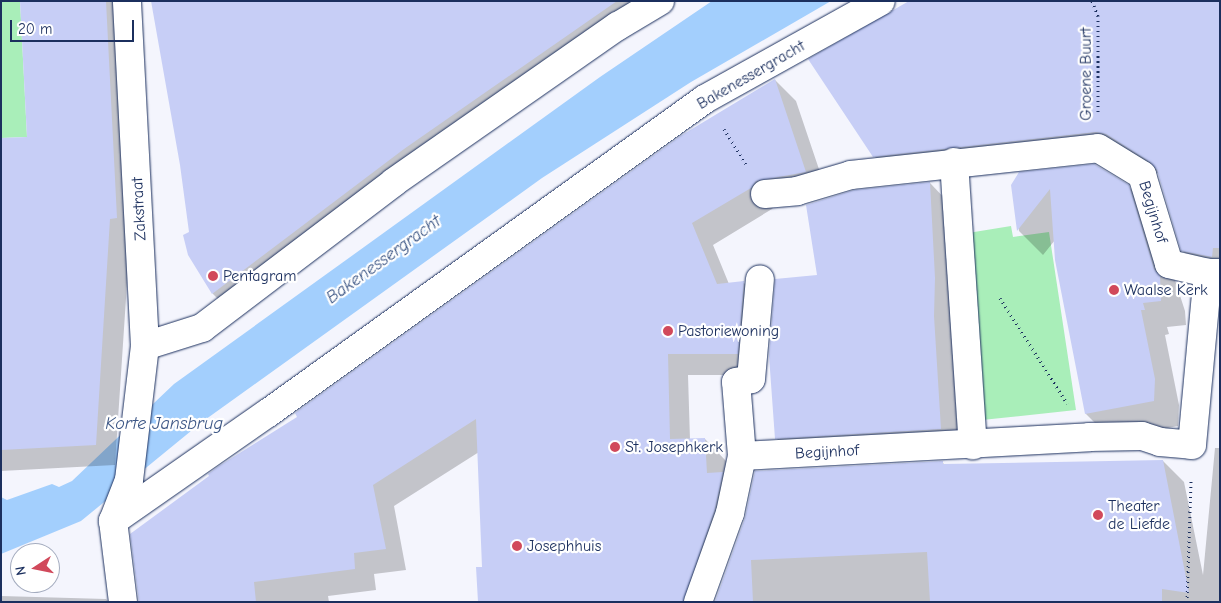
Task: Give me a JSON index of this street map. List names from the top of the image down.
{
  "streets": {
    "street": ["Bakenessergracht", "Zakstraat", "Begijnhof"],
    "path": ["Groene Buurt"]
  },
  "crossings": [
    ["Groene Buurt", "Begijnhof"],
    ["Bakenessergracht", "Zakstraat"]
  ],
  "water": ["Bakenessergracht", "Korte Jansbrug"],
  "places": [
    "Pentagram",
    "Waalse Kerk",
    "Pastoriewoning",
    "St. Josephkerk",
    "Theater de Liefde",
    "Josephhuis"
  ],
  "scale_bar": "20 m",
  "north": "left"
}
